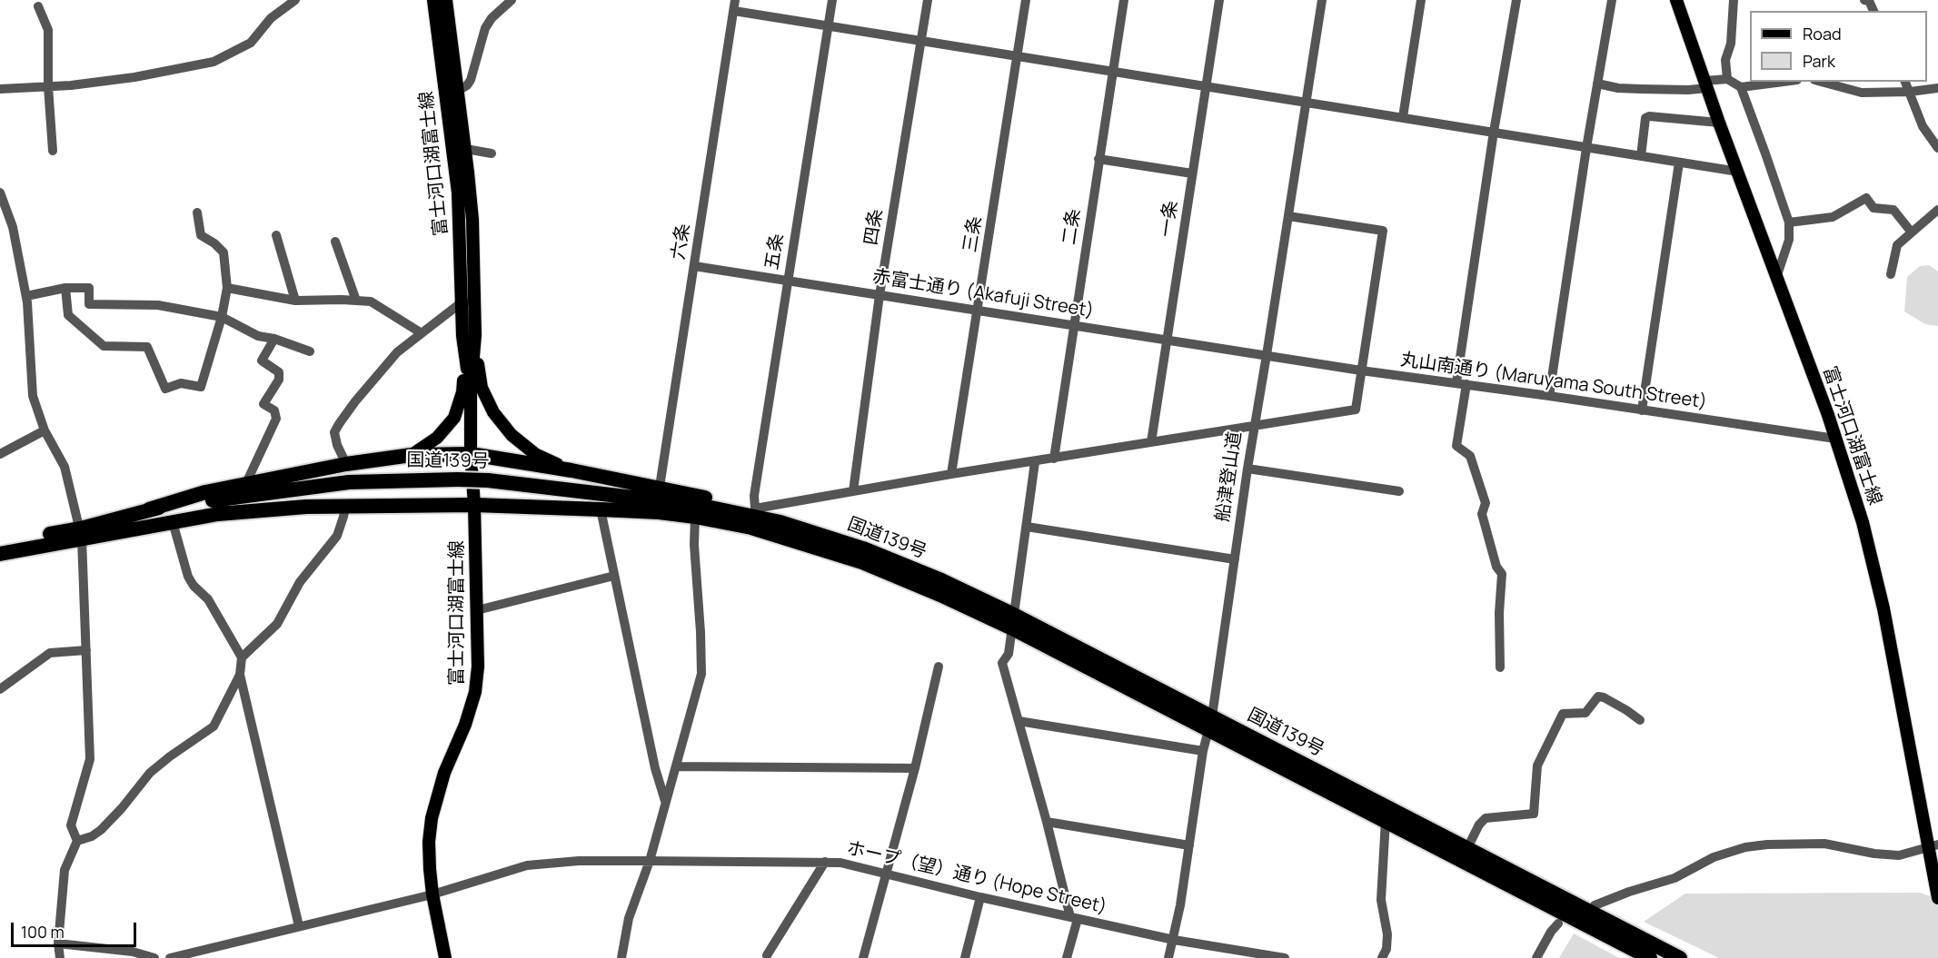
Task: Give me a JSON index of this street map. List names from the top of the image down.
{
  "streets": {
    "highway": ["国道139号"],
    "main road": ["富士河口湖富士線"],
    "street": [
      "一条",
      "四条",
      "二条",
      "三条",
      "六条",
      "五条",
      "赤富士通り (Akafuji Street)",
      "丸山南通り (Maruyama South Street)",
      "船津登山道",
      "ホープ（望）通り (Hope Street)"
    ]
  },
  "crossings": [
    ["富士河口湖富士線", "丸山南通り (Maruyama South Street)"],
    ["富士河口湖富士線", "国道139号"],
    ["富士河口湖富士線", "ホープ（望）通り (Hope Street)"],
    ["一条", "赤富士通り (Akafuji Street)"],
    ["四条", "赤富士通り (Akafuji Street)"],
    ["二条", "赤富士通り (Akafuji Street)"],
    ["三条", "赤富士通り (Akafuji Street)"],
    ["六条", "赤富士通り (Akafuji Street)"],
    ["五条", "赤富士通り (Akafuji Street)"],
    ["赤富士通り (Akafuji Street)", "丸山南通り (Maruyama South Street)"],
    ["赤富士通り (Akafuji Street)", "船津登山道"],
    ["丸山南通り (Maruyama South Street)", "船津登山道"],
    ["国道139号", "船津登山道"],
    ["船津登山道", "ホープ（望）通り (Hope Street)"]
  ],
  "legend": ["Road", "Park"],
  "scale_bar": "100 m"
}
